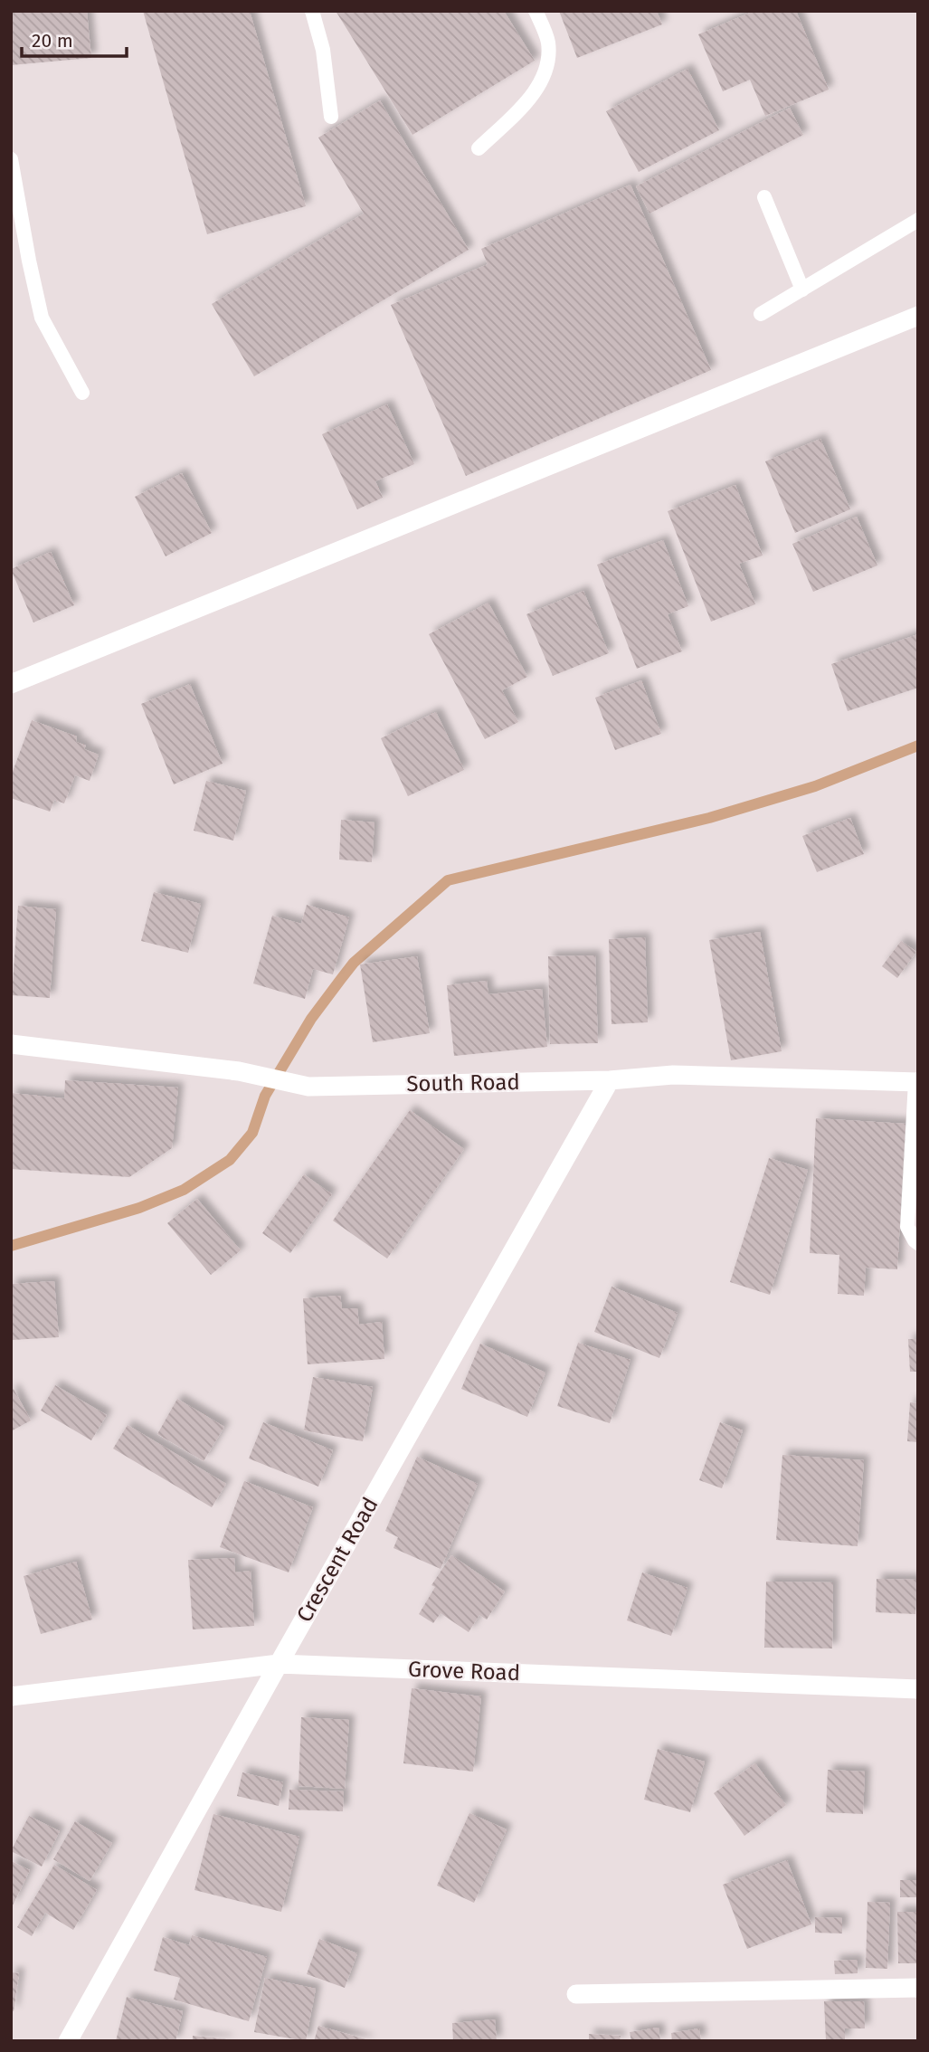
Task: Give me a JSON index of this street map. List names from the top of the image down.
{
  "streets": {
    "street": ["South Road", "Crescent Road", "Grove Road"]
  },
  "crossings": [
    ["South Road", "Crescent Road"],
    ["Crescent Road", "Grove Road"]
  ],
  "scale_bar": "20 m"
}
